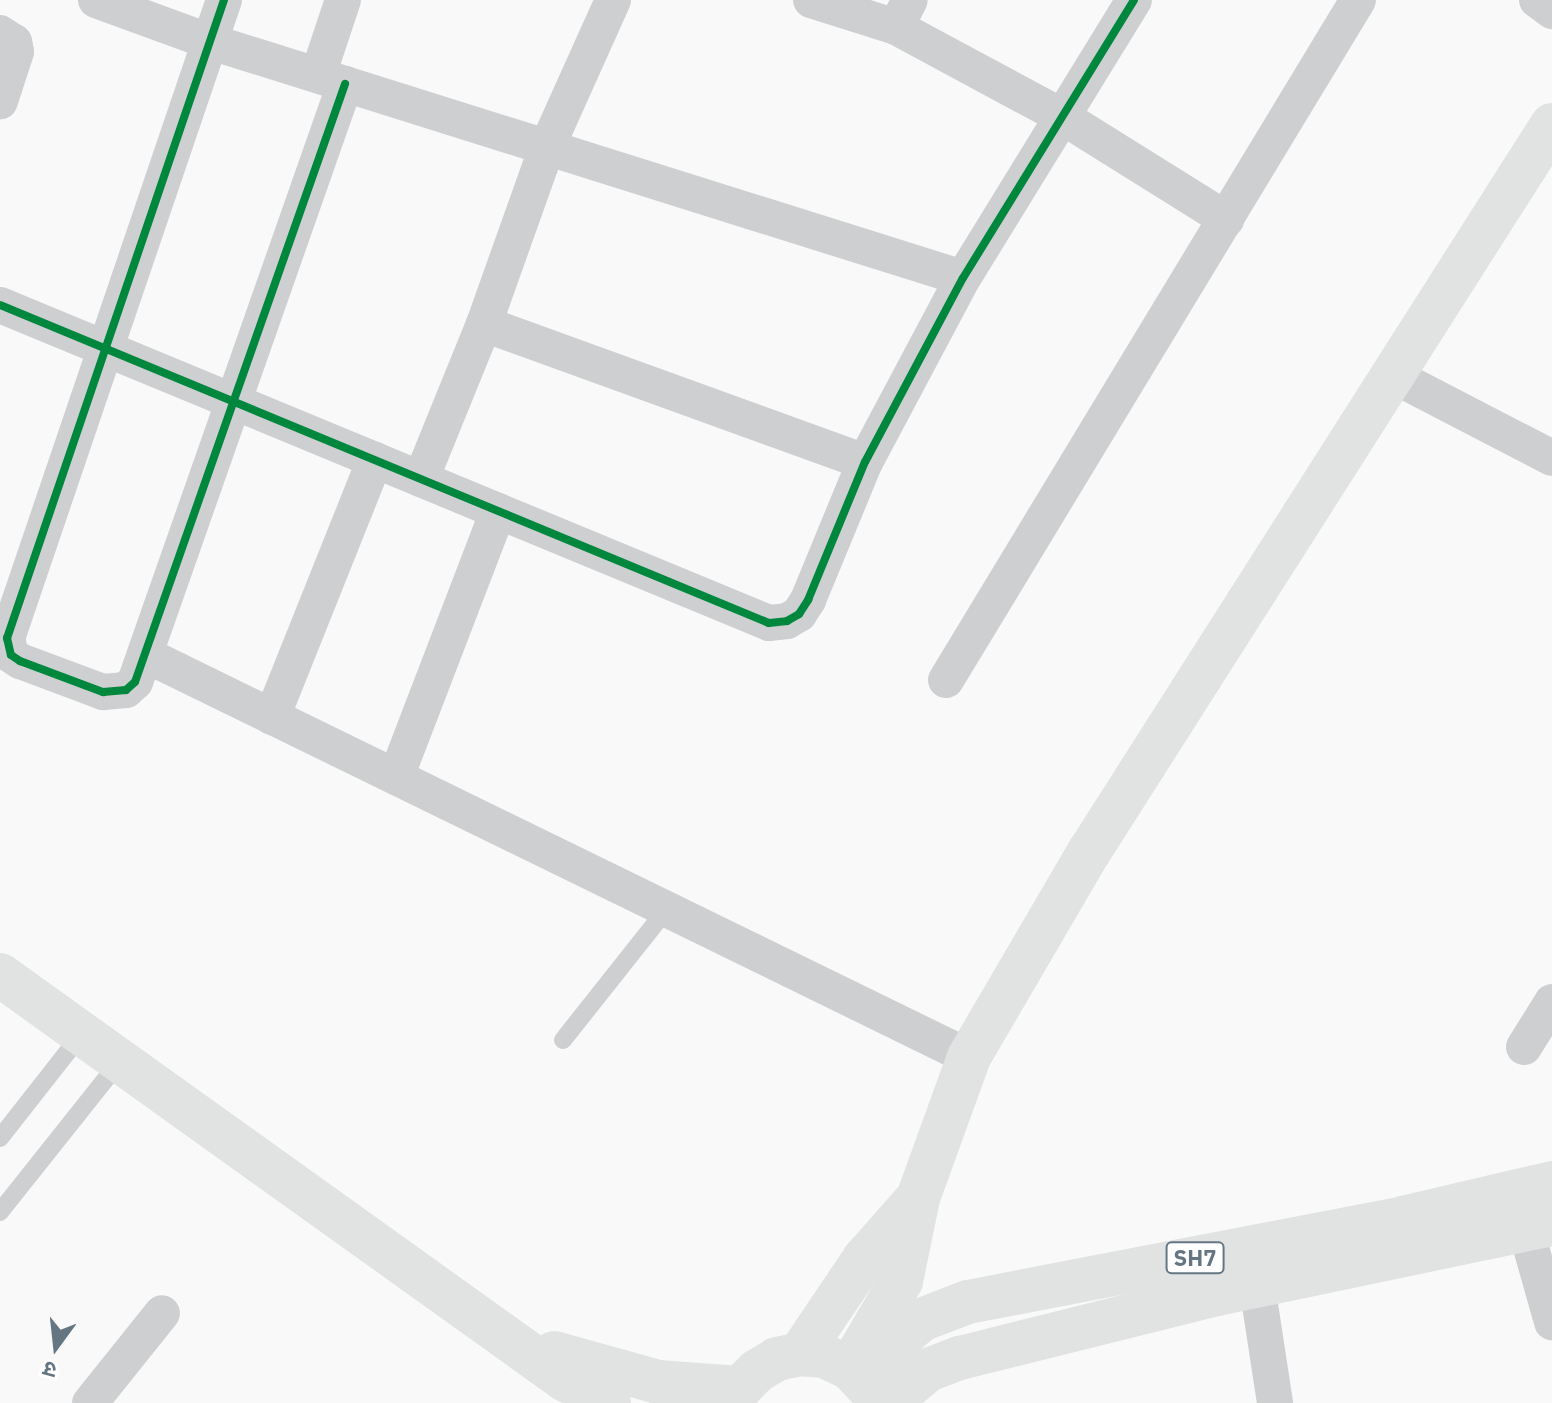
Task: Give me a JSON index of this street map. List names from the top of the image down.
{
  "streets": {
    "street": ["SH7"]
  },
  "north": "bottom"
}
